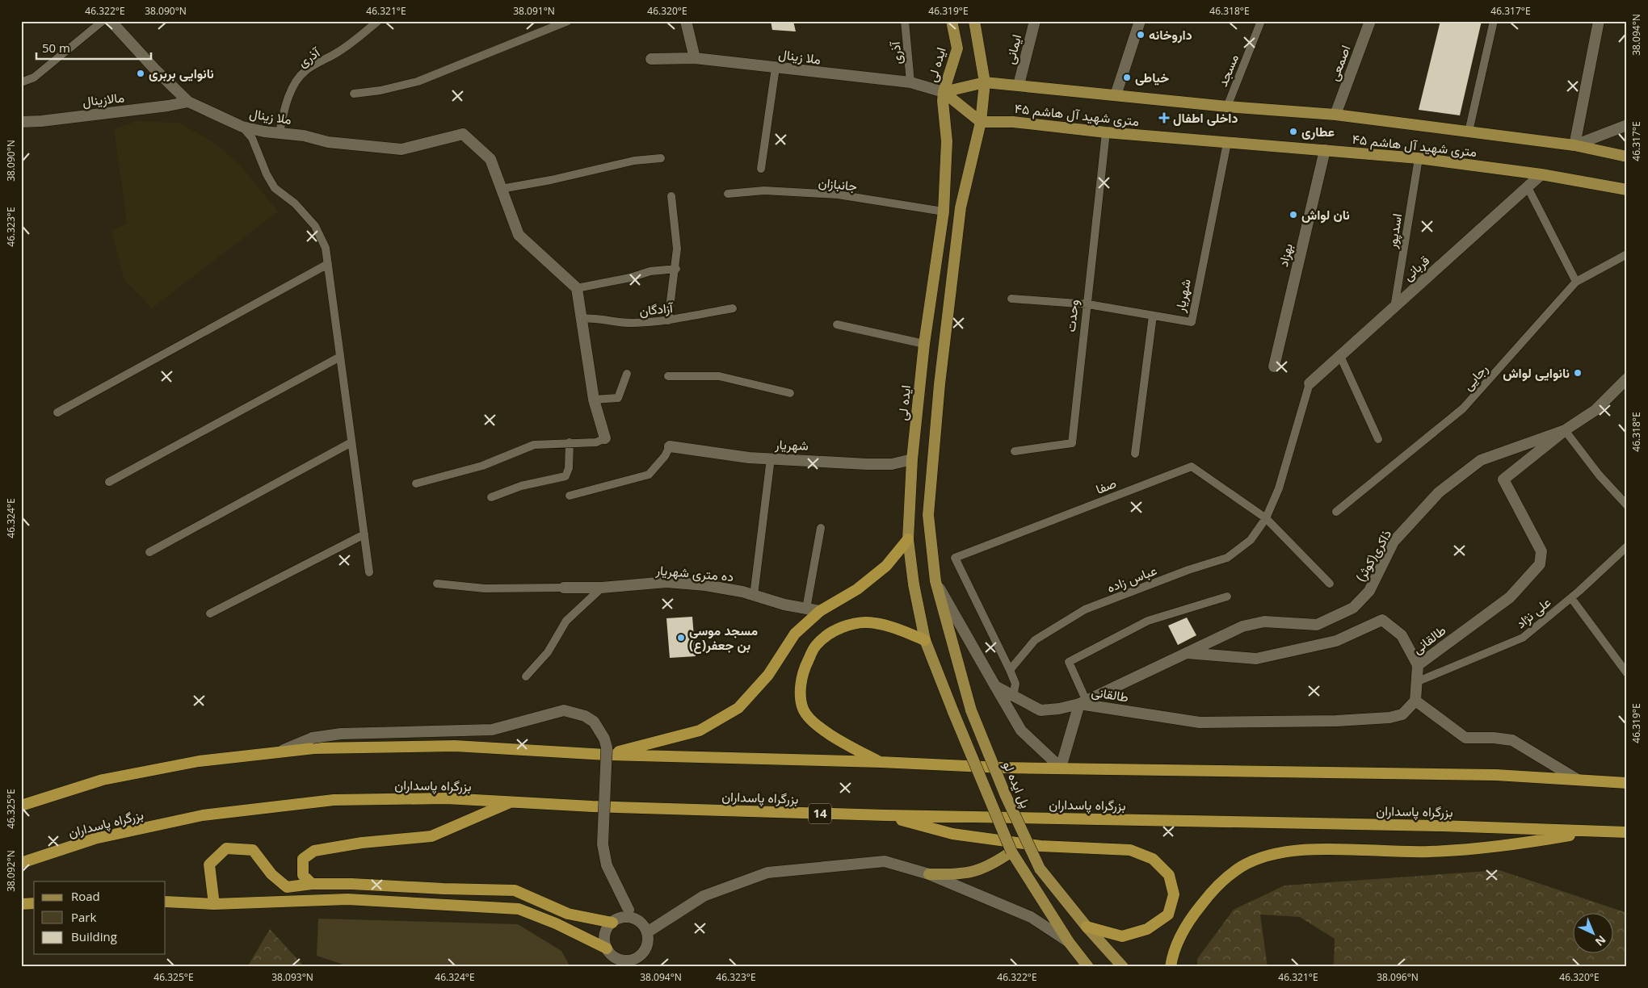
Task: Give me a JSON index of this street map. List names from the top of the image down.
{
  "streets": {
    "highway": ["بزرگراه پاسداران", "14"],
    "main road": [
      "ایده لى",
      "۴۵ متری شهید آل هاشم",
      "ایده لی",
      "پل ایده لو"
    ],
    "street": [
      "ایمانی",
      "ملا زینال",
      "اصمعی",
      "مالازینال",
      "بهزاد",
      "قربانی",
      "شهریار",
      "ذاکری(کوثر)",
      "ده متری شهریار",
      "طالقانی"
    ],
    "lane": [
      "آذری",
      "مسجد",
      "جانبازان",
      "اسدپور",
      "آزادگان",
      "وحدت",
      "رجایی",
      "صفا",
      "عباس زاده",
      "علی نژاد"
    ]
  },
  "crossings": [
    ["ایمانی", "۴۵ متری شهید آل هاشم"],
    ["آذری", "ملا زینال"],
    ["ملا زینال", "ایده لى"],
    ["ملا زینال", "مالازینال"],
    ["ملا زینال", "۴۵ متری شهید آل هاشم"],
    ["ملا زینال", "ایده لی"],
    ["اصمعی", "۴۵ متری شهید آل هاشم"],
    ["ایده لى", "۴۵ متری شهید آل هاشم"],
    ["ایده لى", "ایده لی"],
    ["مسجد", "۴۵ متری شهید آل هاشم"],
    ["۴۵ متری شهید آل هاشم", "اسدپور"],
    ["۴۵ متری شهید آل هاشم", "بهزاد"],
    ["۴۵ متری شهید آل هاشم", "قربانی"],
    ["۴۵ متری شهید آل هاشم", "شهریار"],
    ["۴۵ متری شهید آل هاشم", "وحدت"],
    ["۴۵ متری شهید آل هاشم", "ایده لی"],
    ["جانبازان", "ایده لی"],
    ["اسدپور", "قربانی"],
    ["شهریار", "وحدت"],
    ["شهریار", "ایده لی"],
    ["صفا", "ذاکری(کوثر)"],
    ["صفا", "عباس زاده"],
    ["ذاکری(کوثر)", "طالقانی"],
    ["ذاکری(کوثر)", "پل ایده لو"],
    ["علی نژاد", "طالقانی"]
  ],
  "places": {
    "other": [
      "داروخانه",
      "نانوایی بربری",
      "خیاطی",
      "عطاری",
      "نان لواش",
      "نانوایی لواش",
      "مسجد موسی بن جعفر(ع)"
    ],
    "health": ["داخلی اطفال"]
  },
  "legend": ["Road", "Park", "Building"],
  "scale_bar": "50 m",
  "north": "bottom right",
  "coordinates": [
    "46.322°E",
    "38.090°N",
    "46.321°E",
    "38.091°N",
    "46.320°E",
    "46.319°E",
    "46.318°E",
    "46.317°E",
    "38.094°N",
    "46.323°E",
    "46.324°E",
    "46.325°E",
    "38.092°N",
    "38.093°N",
    "38.096°N"
  ]
}
